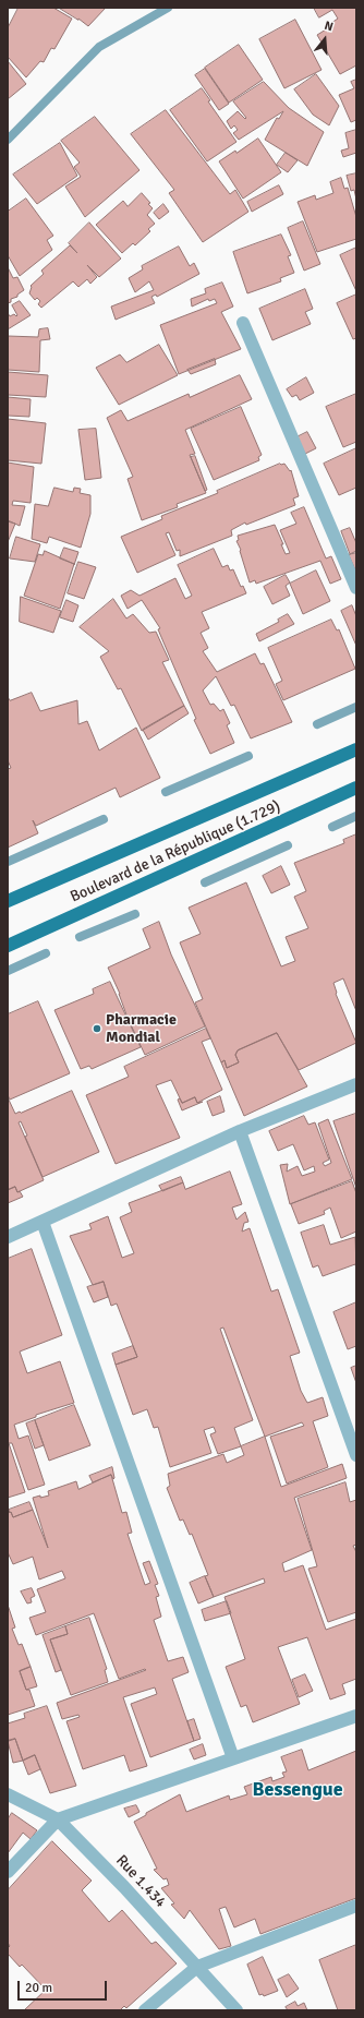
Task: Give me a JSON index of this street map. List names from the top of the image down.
{
  "streets": {
    "main road": ["Boulevard de la République (1.729)"],
    "street": ["Rue 1.434"]
  },
  "districts": ["Bessengue"],
  "places": ["Pharmacie Mondial"],
  "scale_bar": "20 m",
  "north": "top"
}
